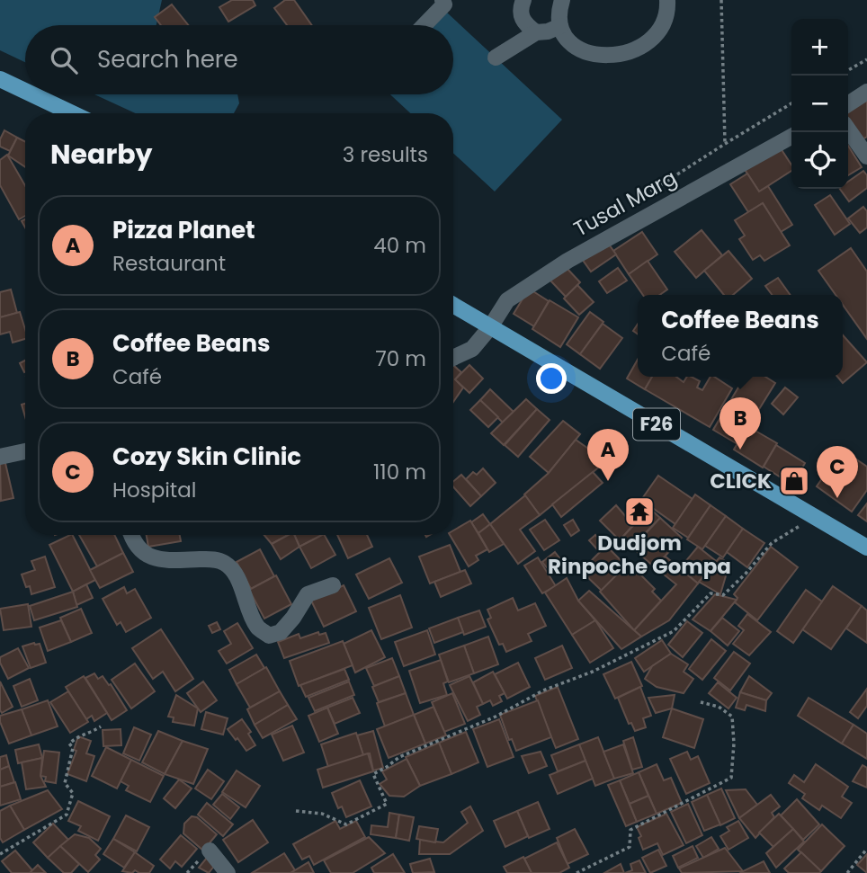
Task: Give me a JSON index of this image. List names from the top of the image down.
{
  "streets": {
    "main road": ["F26"],
    "street": ["Tusal Marg"]
  },
  "crossings": [
    ["Tusal Marg", "F26"]
  ],
  "places": {
    "shop": ["CLICK"],
    "temple": ["Dudjom Rinpoche Gompa"]
  },
  "page": {
    "map_buttons": ["+", "−"],
    "search": "Search here",
    "heading": ["Nearby", "3 results"],
    "list": [
      {
        "mark": "A",
        "name": "Pizza Planet",
        "note": "Restaurant",
        "value": "40 m"
      },
      {
        "mark": "B",
        "name": "Coffee Beans",
        "note": "Café",
        "value": "70 m"
      },
      {
        "mark": "C",
        "name": "Cozy Skin Clinic",
        "note": "Hospital",
        "value": "110 m"
      }
    ],
    "popup": ["Coffee Beans", "Café"],
    "pins": ["B", "A", "C"]
  }
}
